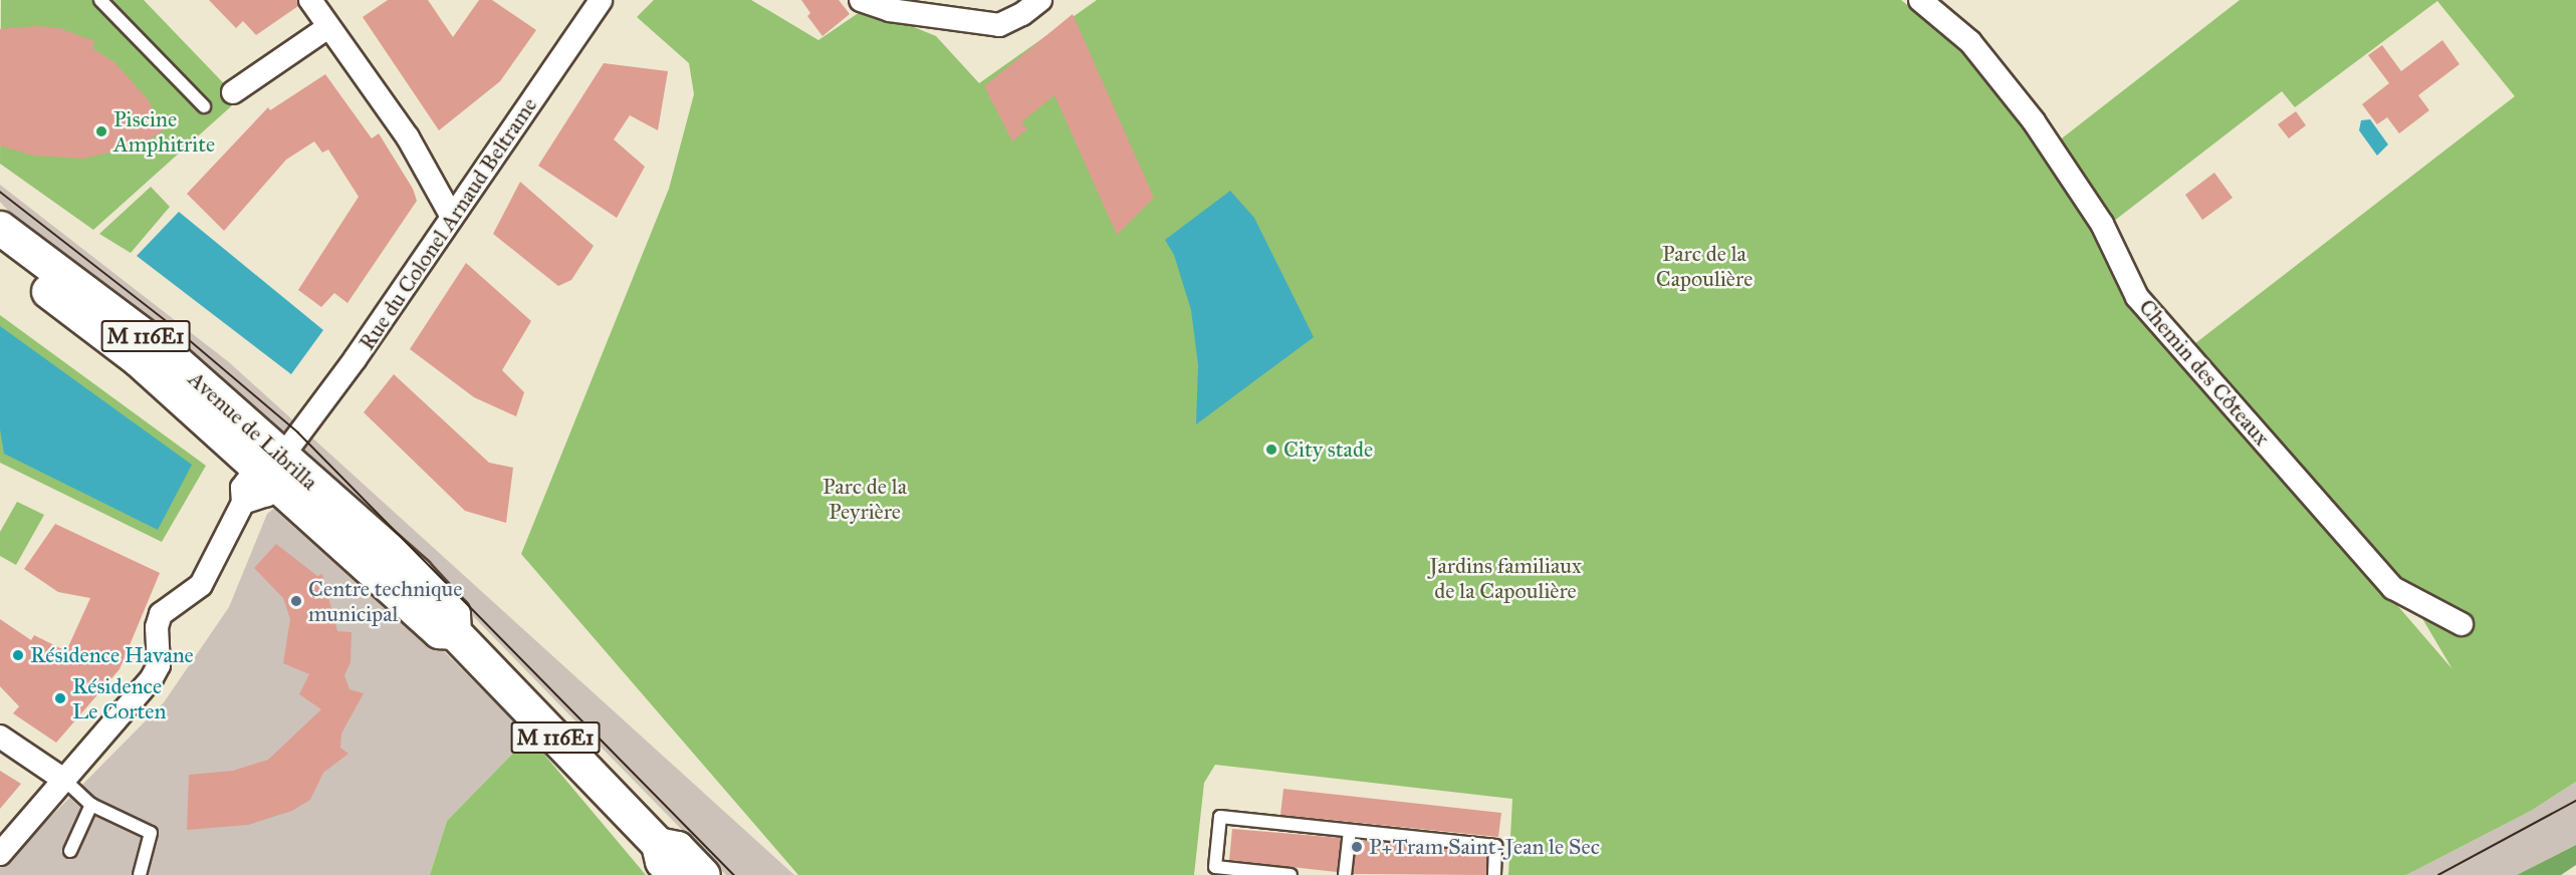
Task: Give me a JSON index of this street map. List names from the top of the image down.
{
  "streets": {
    "main road": ["M 116E1", "Avenue de Librilla"],
    "street": ["Rue du Colonel Arnaud Beltrame", "Chemin des Côteaux"]
  },
  "crossings": [
    ["Rue du Colonel Arnaud Beltrame", "Avenue de Librilla"]
  ],
  "parks": ["Parc de la Capoulière", "Parc de la Peyrière", "Jardins familiaux de la Capoulière"],
  "places": [
    "Piscine Amphitrite",
    "City stade",
    "Centre technique municipal",
    "Résidence Havane",
    "Résidence Le Corten",
    "P+Tram Saint-Jean le Sec"
  ]
}
